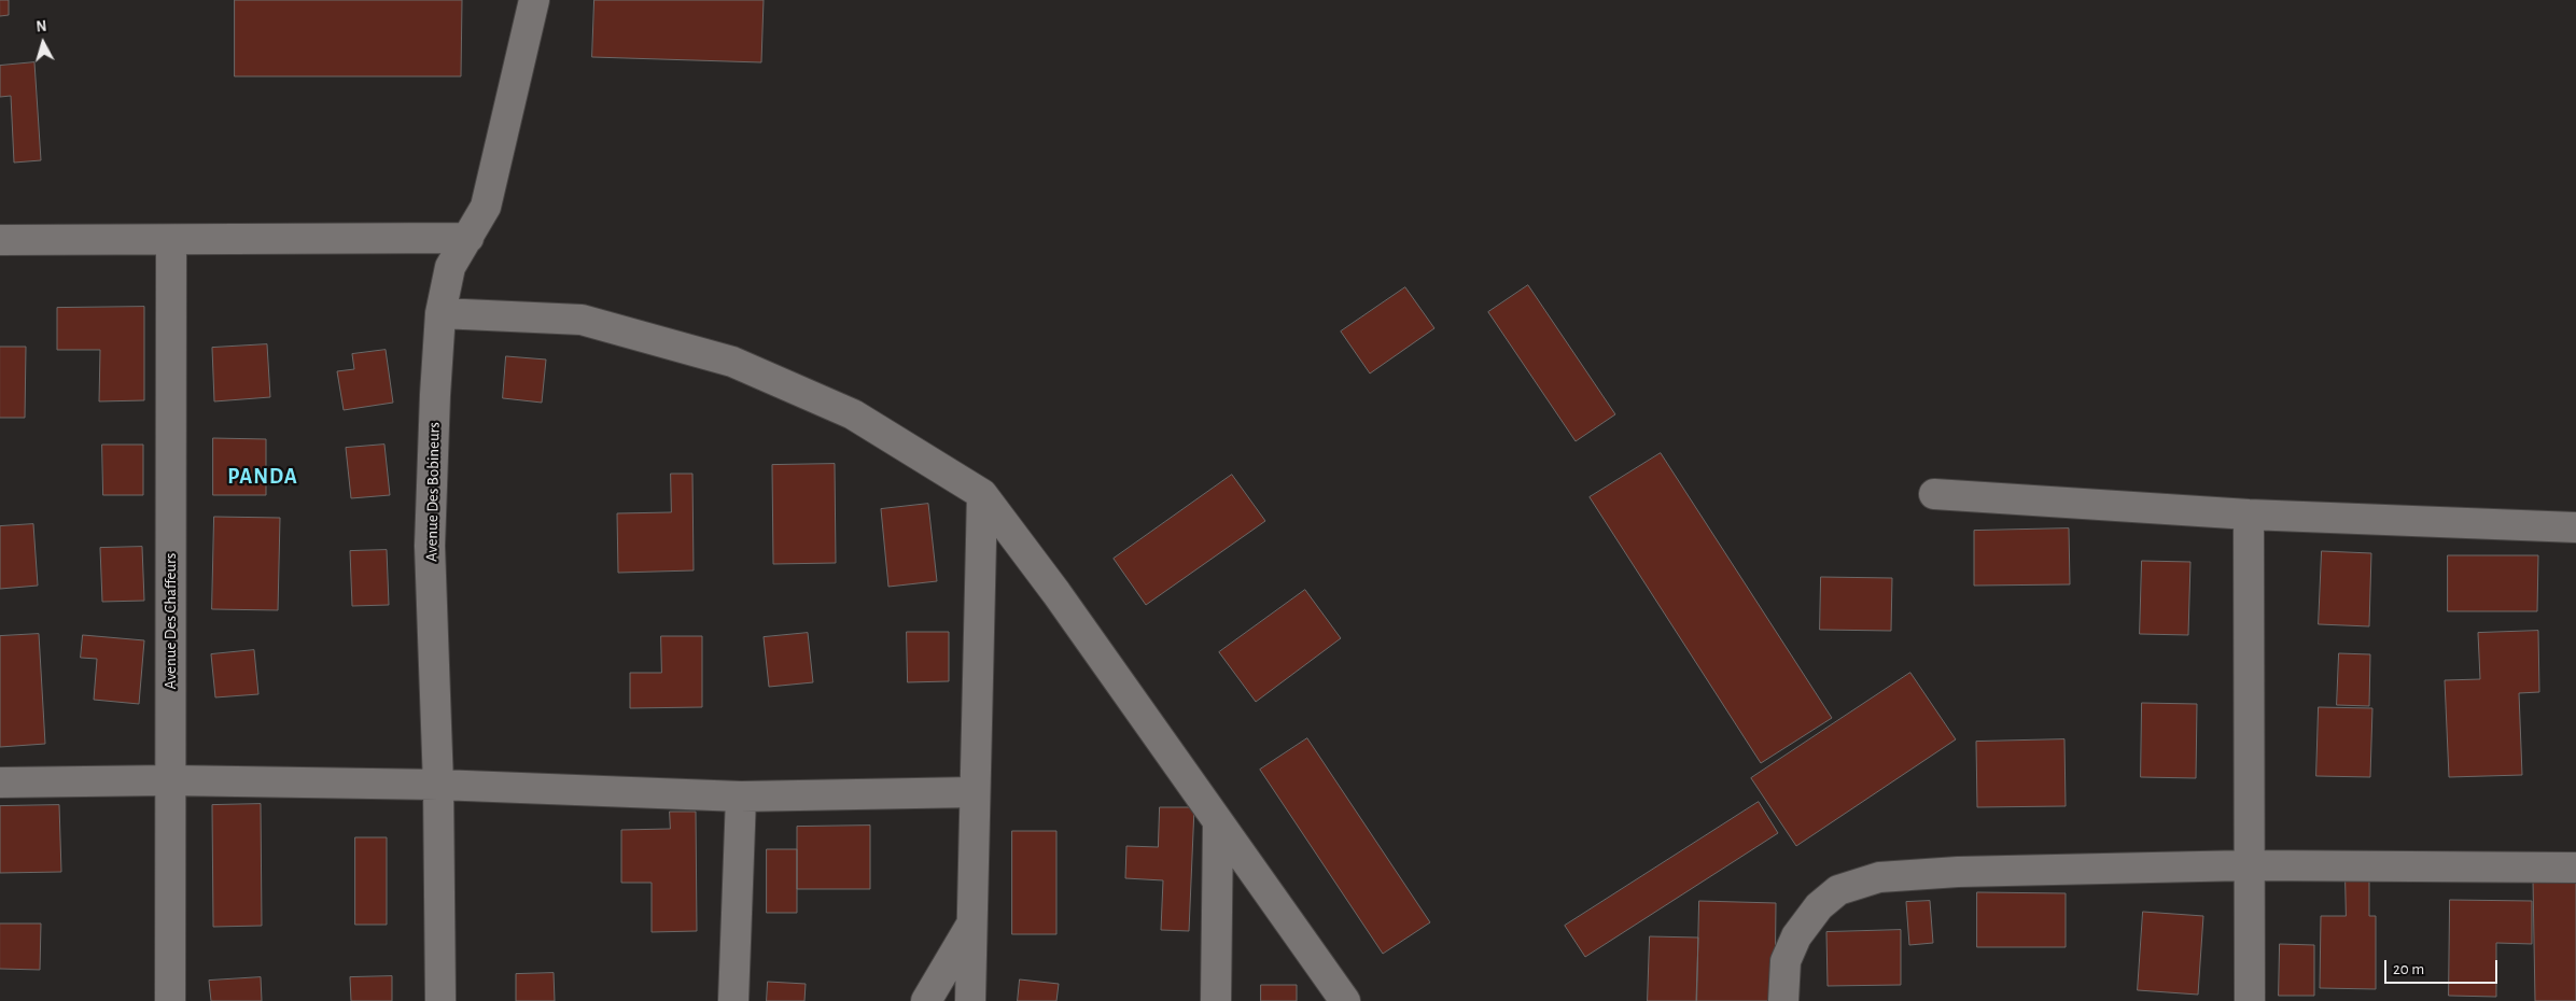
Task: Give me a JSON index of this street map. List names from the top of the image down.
{
  "streets": {
    "street": ["Avenue Des Bobineurs", "Avenue Des Chaffeurs"]
  },
  "districts": ["PANDA"],
  "scale_bar": "20 m",
  "north": "top"
}
